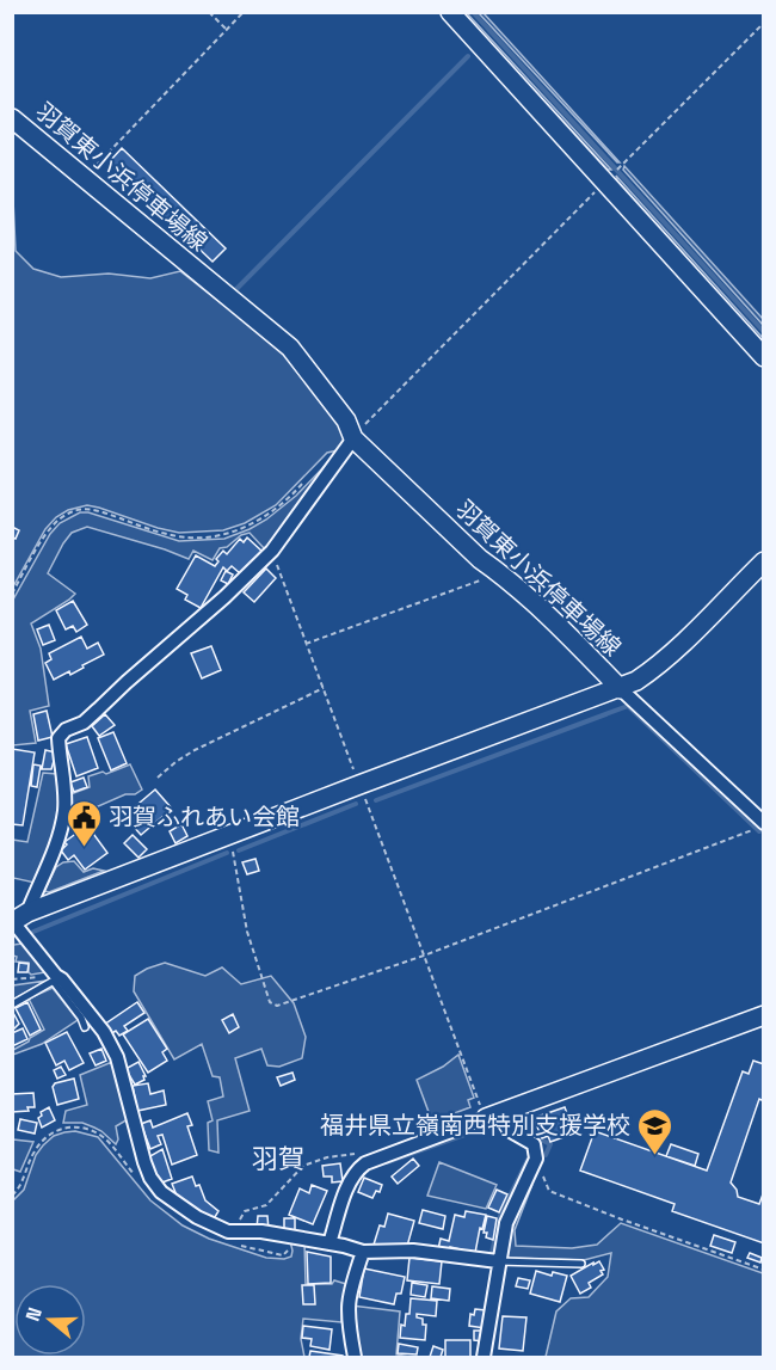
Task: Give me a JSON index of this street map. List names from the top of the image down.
{
  "streets": {
    "main road": ["羽賀東小浜停車場線"]
  },
  "districts": ["羽賀"],
  "places": {
    "public building": ["羽賀ふれあい会館"],
    "school or university": ["福井県立嶺南西特別支援学校"]
  },
  "north": "left"
}
